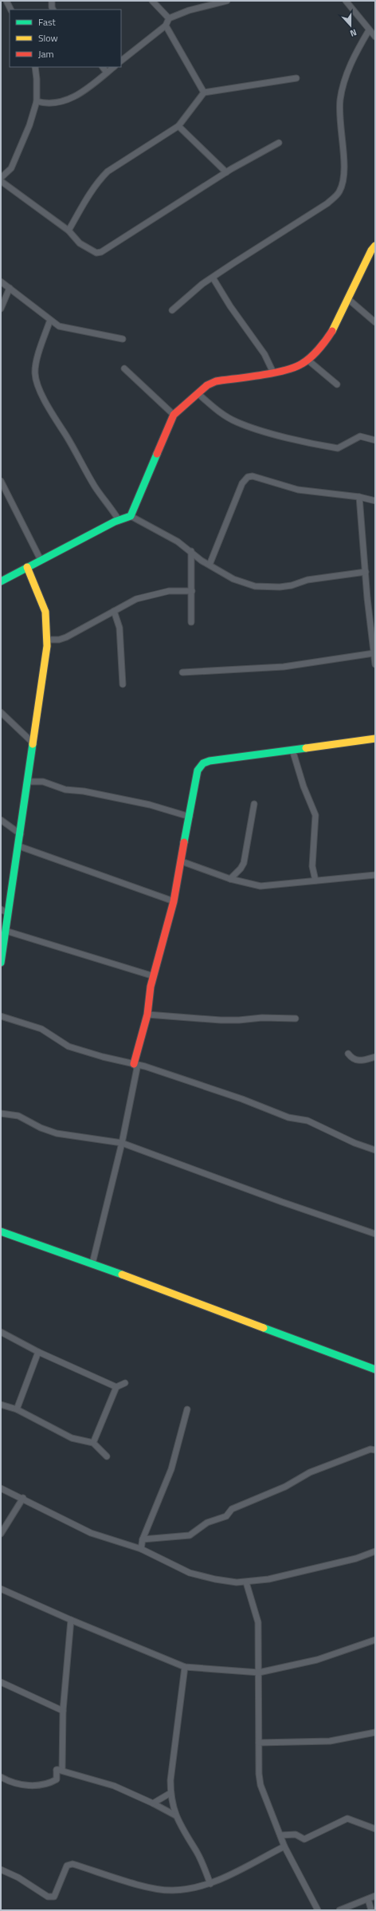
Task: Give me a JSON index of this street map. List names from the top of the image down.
{
  "legend": ["Fast", "Slow", "Jam"],
  "north": "bottom"
}
